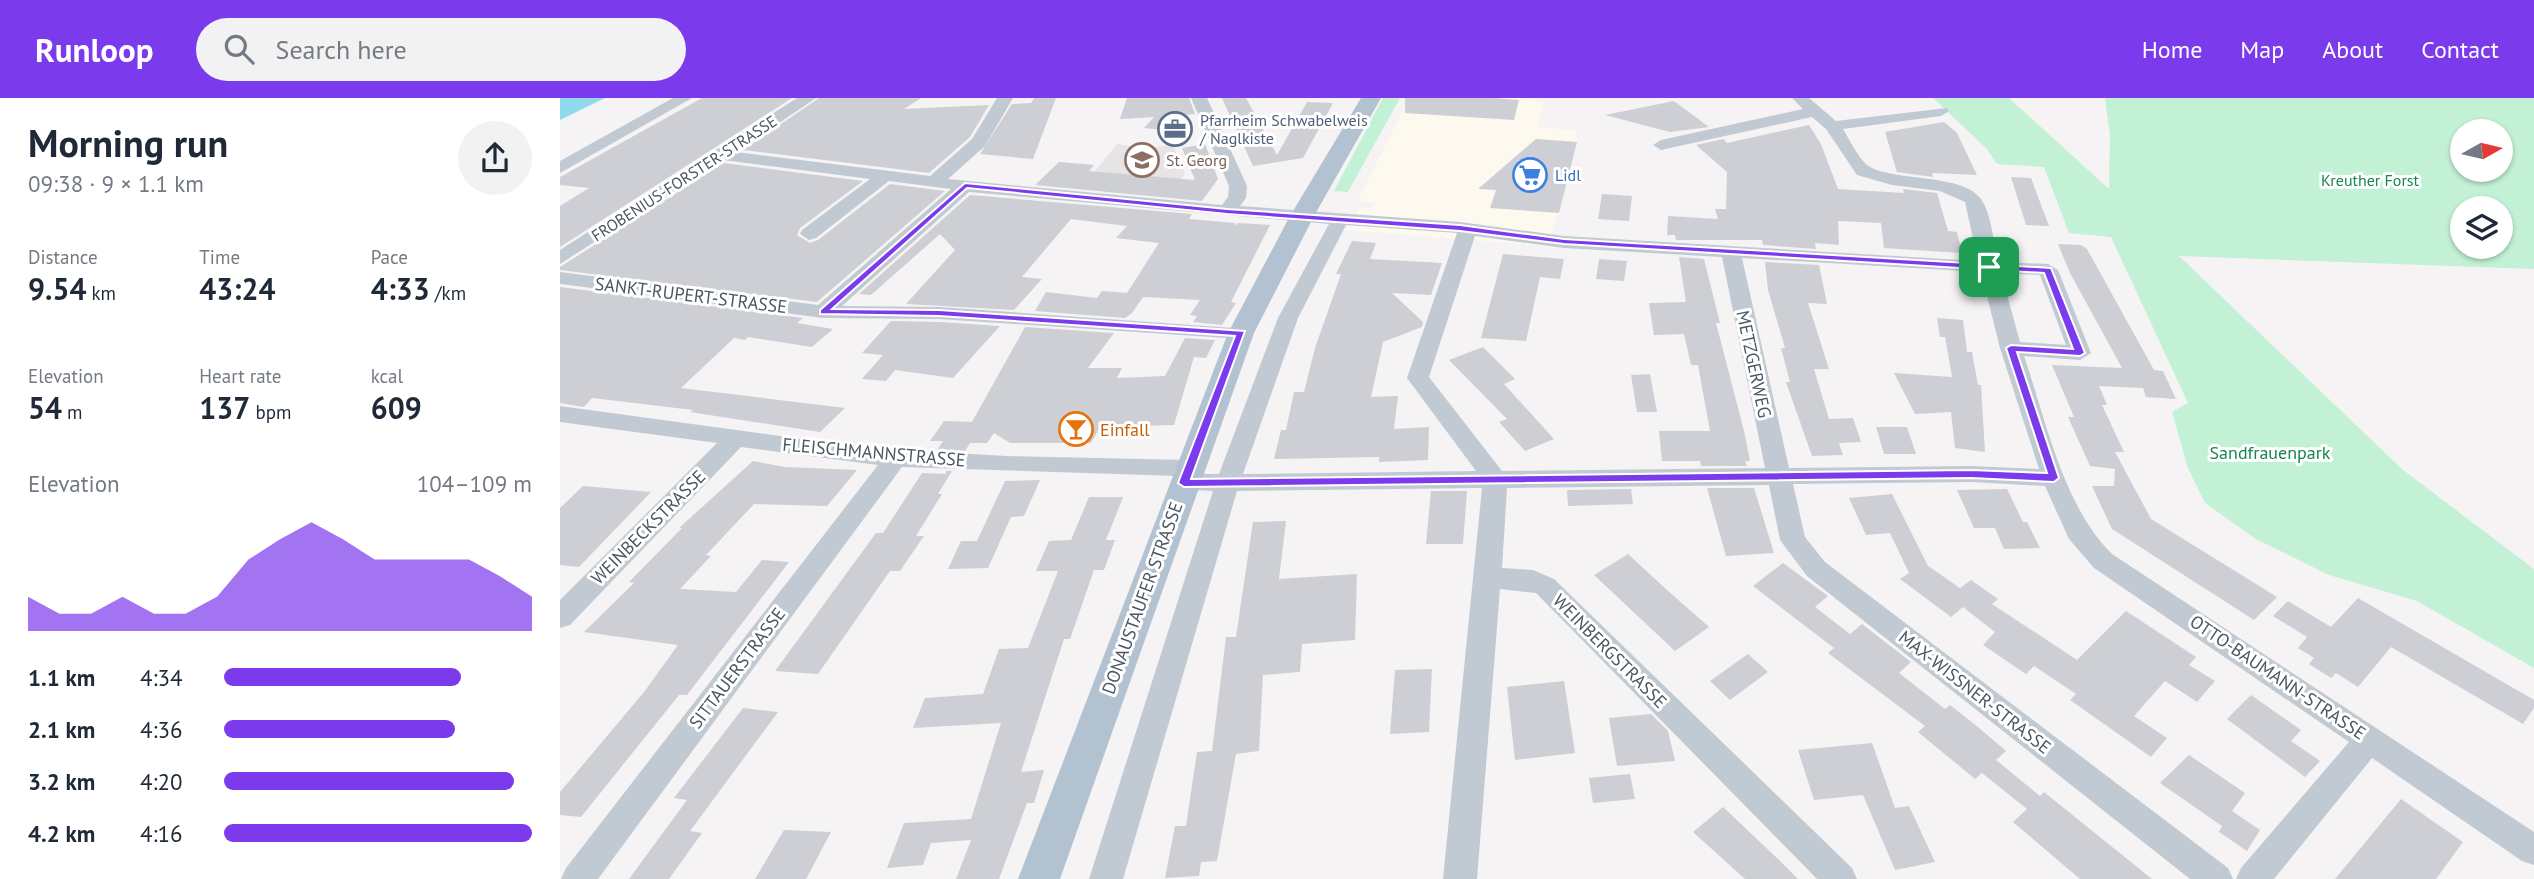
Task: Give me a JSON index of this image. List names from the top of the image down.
{
  "streets": {
    "main road": ["DONAUSTAUFER STRASSE"],
    "street": [
      "FROBENIUS-FORSTER-STRASSE",
      "SANKT-RUPERT-STRASSE",
      "METZGERWEG",
      "FLEISCHMANNSTRASSE",
      "WEINBECKSTRASSE",
      "WEINBERGSTRASSE",
      "SITTAUERSTRASSE",
      "OTTO-BAUMANN-STRASSE",
      "MAX-WISSNER-STRASSE"
    ]
  },
  "crossings": [
    ["SANKT-RUPERT-STRASSE", "DONAUSTAUFER STRASSE"],
    ["METZGERWEG", "MAX-WISSNER-STRASSE"],
    ["FLEISCHMANNSTRASSE", "WEINBECKSTRASSE"],
    ["FLEISCHMANNSTRASSE", "DONAUSTAUFER STRASSE"],
    ["FLEISCHMANNSTRASSE", "SITTAUERSTRASSE"]
  ],
  "parks": ["Kreuther Forst", "Sandfrauenpark"],
  "places": {
    "office": ["Pfarrheim Schwabelweis / Naglkiste"],
    "school or university": ["St. Georg"],
    "supermarket": ["Lidl"],
    "bar": ["Einfall"]
  },
  "north": "right",
  "page": {
    "header": "Runloop",
    "search": "Search here",
    "nav": [
      "Home",
      "Map",
      "About",
      "Contact"
    ],
    "heading": ["Morning run", "09:38 · 9 × 1.1 km"],
    "stats": [
      ["Distance", "9.54 km"],
      ["Time", "43:24"],
      ["Pace", "4:33 /km"],
      ["Elevation", "54 m"],
      ["Heart rate", "137 bpm"],
      ["kcal", "609"]
    ],
    "chart": ["Elevation", "104–109 m"],
    "list": [
      {
        "name": "1.1 km",
        "note": "4:34"
      },
      {
        "name": "2.1 km",
        "note": "4:36"
      },
      {
        "name": "3.2 km",
        "note": "4:20"
      },
      {
        "name": "4.2 km",
        "note": "4:16"
      }
    ]
  }
}
